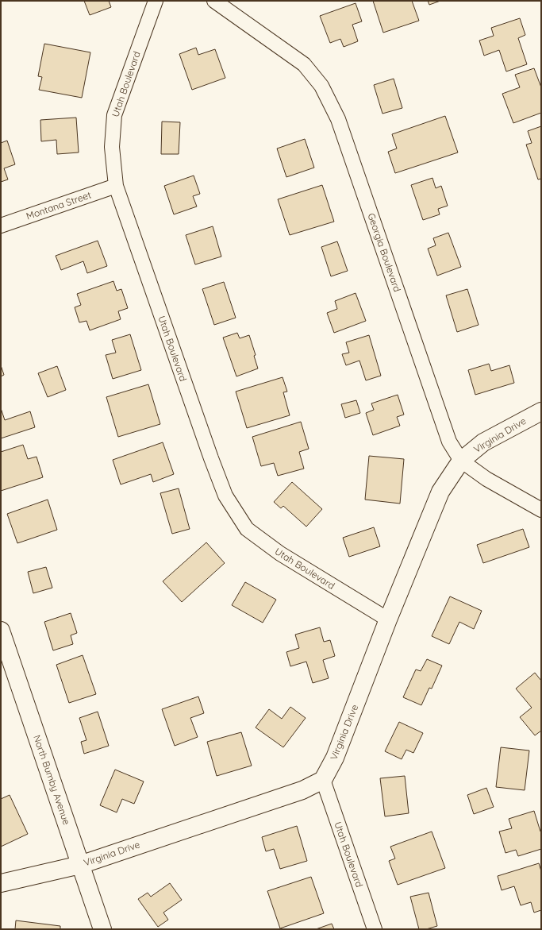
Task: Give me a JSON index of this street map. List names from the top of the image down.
{
  "streets": {
    "street": [
      "Utah Boulevard",
      "Montana Street",
      "Georgia Boulevard",
      "Virginia Drive",
      "North Bumby Avenue"
    ]
  },
  "crossings": [
    ["Utah Boulevard", "Montana Street"],
    ["Utah Boulevard", "Virginia Drive"],
    ["Georgia Boulevard", "Virginia Drive"],
    ["Virginia Drive", "North Bumby Avenue"]
  ]
}
